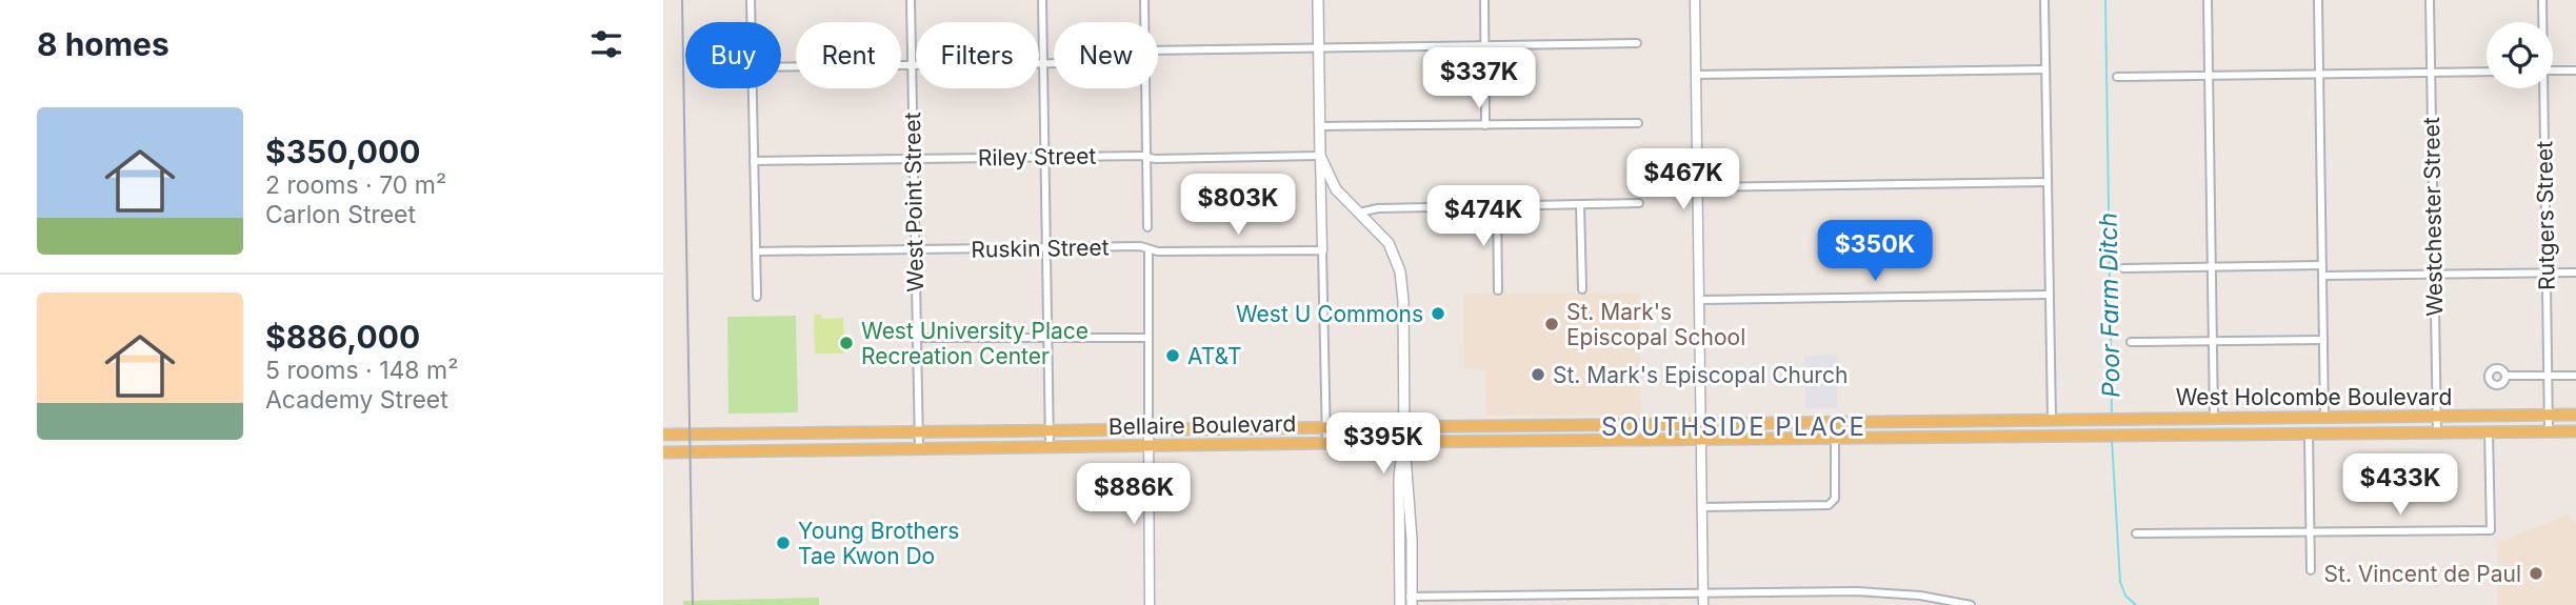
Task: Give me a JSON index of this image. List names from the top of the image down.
{
  "streets": {
    "main road": ["West Holcombe Boulevard", "Bellaire Boulevard"],
    "street": [
      "Riley Street",
      "West Point Street",
      "Rutgers Street",
      "Westchester Street",
      "Ruskin Street"
    ]
  },
  "crossings": [
    ["Riley Street", "West Point Street"],
    ["West Point Street", "Ruskin Street"],
    ["West Point Street", "Bellaire Boulevard"],
    ["Rutgers Street", "West Holcombe Boulevard"],
    ["Westchester Street", "West Holcombe Boulevard"],
    ["West Holcombe Boulevard", "Bellaire Boulevard"]
  ],
  "districts": ["SOUTHSIDE PLACE"],
  "water": ["Poor Farm Ditch"],
  "places": [
    "West U Commons",
    "St. Mark's Episcopal School",
    "West University Place Recreation Center",
    "AT&T",
    "St. Mark's Episcopal Church",
    "Young Brothers Tae Kwon Do",
    "St. Vincent de Paul"
  ],
  "page": {
    "heading": "8 homes",
    "chip": [
      "Buy",
      "Rent",
      "Filters",
      "New"
    ],
    "price": [
      "$337K",
      "$467K",
      "$803K",
      "$474K",
      "$350K",
      "$395K",
      "$433K",
      "$886K"
    ],
    "list": [
      {
        "name": "$350,000",
        "note": "2 rooms · 70 m² · Carlon Street"
      },
      {
        "name": "$886,000",
        "note": "5 rooms · 148 m² · Academy Street"
      }
    ]
  }
}
